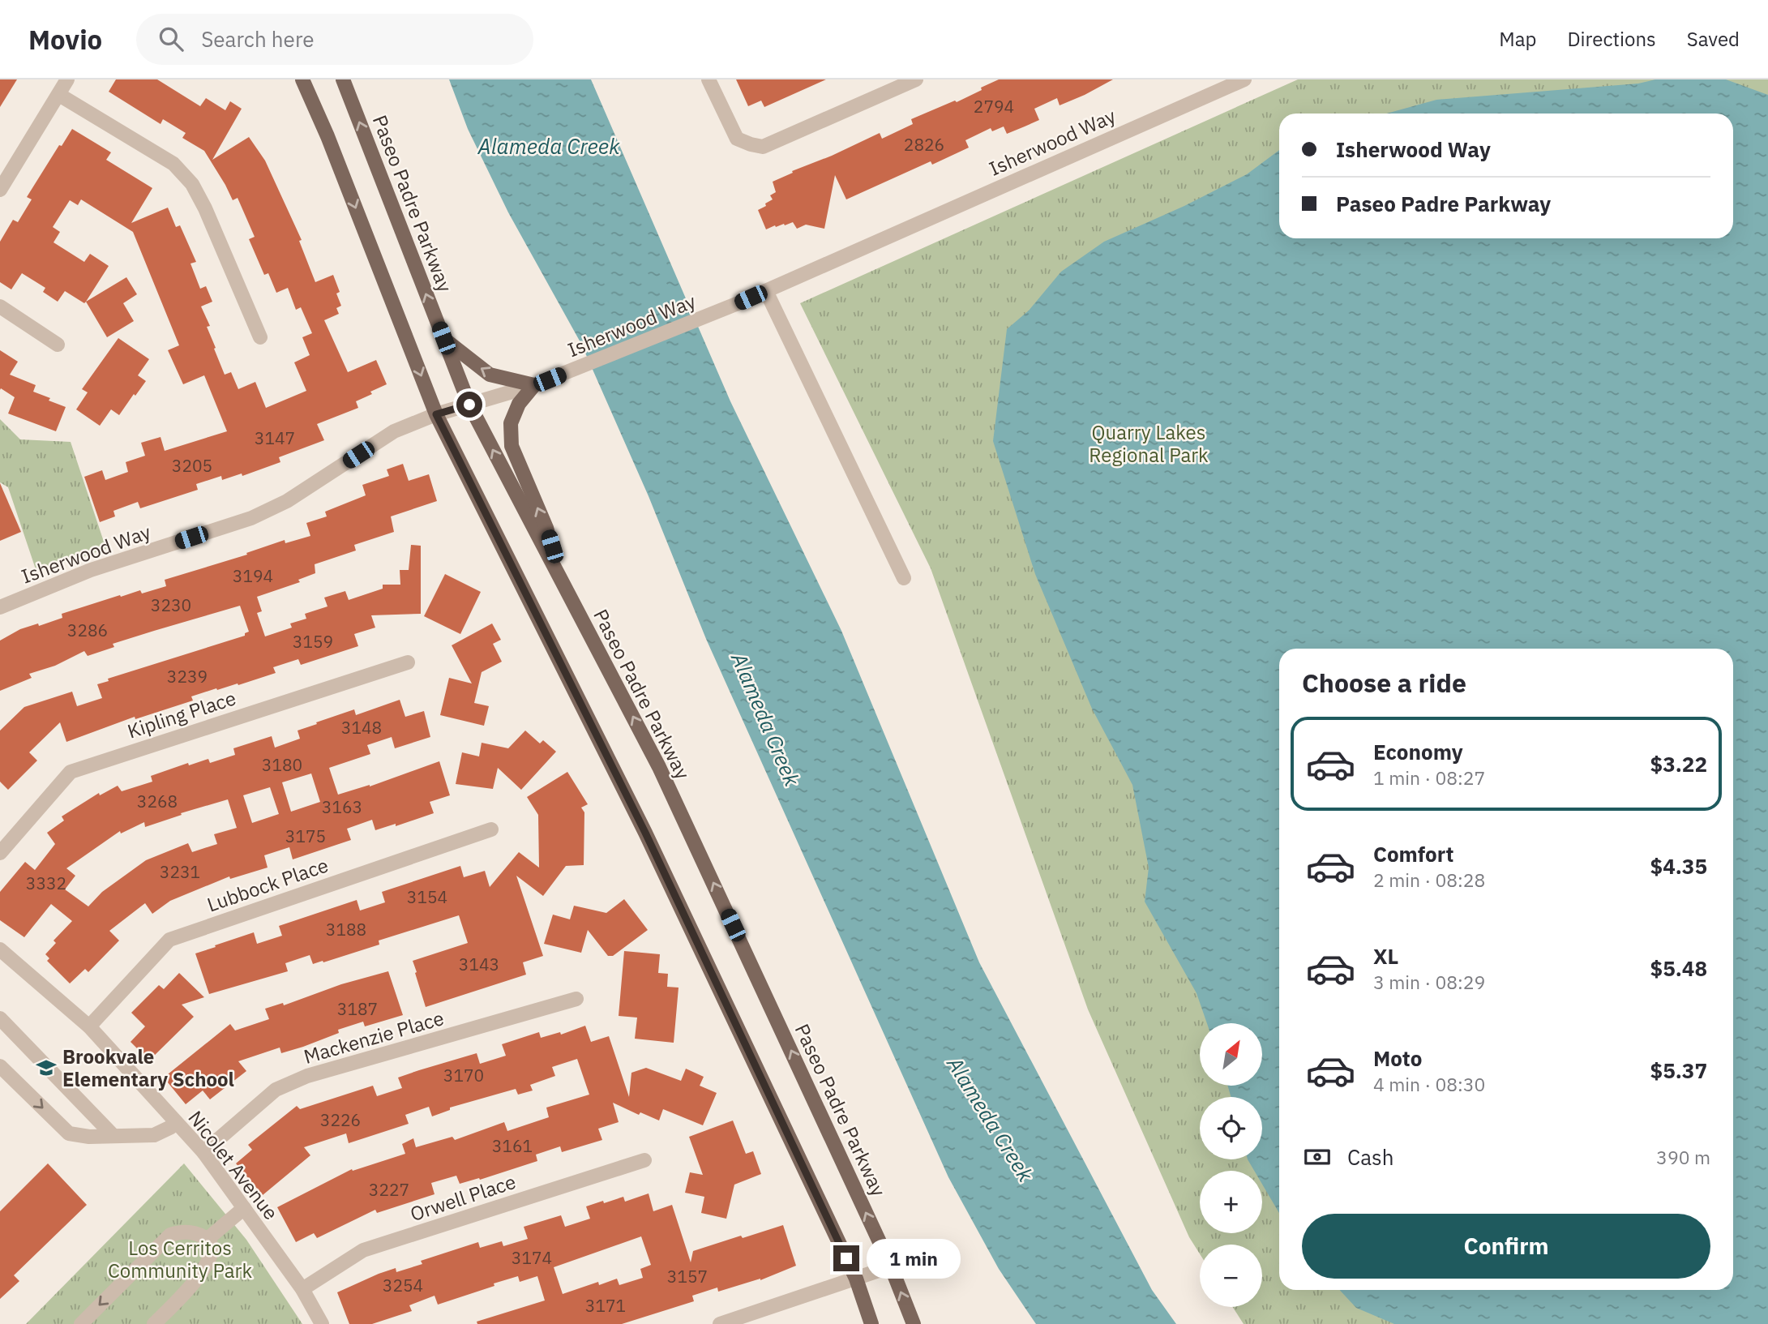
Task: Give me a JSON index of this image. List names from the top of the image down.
{
  "streets": {
    "main road": ["Paseo Padre Parkway"],
    "street": [
      "Isherwood Way",
      "Kipling Place",
      "Lubbock Place",
      "Mackenzie Place",
      "Nicolet Avenue",
      "Orwell Place"
    ]
  },
  "crossings": [
    ["Isherwood Way", "Paseo Padre Parkway"],
    ["Lubbock Place", "Nicolet Avenue"],
    ["Mackenzie Place", "Nicolet Avenue"],
    ["Nicolet Avenue", "Orwell Place"]
  ],
  "water": ["Alameda Creek"],
  "parks": ["Quarry Lakes Regional Park", "Los Cerritos Community Park"],
  "places": {
    "school or university": ["Brookvale Elementary School"]
  },
  "house_numbers": [
    "2794",
    "2826",
    "3147",
    "3205",
    "3194",
    "3230",
    "3286",
    "3159",
    "3239",
    "3148",
    "3180",
    "3268",
    "3163",
    "3175",
    "3231",
    "3332",
    "3154",
    "3188",
    "3143",
    "3187",
    "3170",
    "3226",
    "3161",
    "3227",
    "3174",
    "3157",
    "3254",
    "3171"
  ],
  "north": "top right",
  "page": {
    "header": "Movio",
    "search": "Search here",
    "nav": ["Map", "Directions", "Saved"],
    "banner": ["Isherwood Way", "Paseo Padre Parkway"],
    "heading": "Choose a ride",
    "list": [
      {
        "name": "Economy",
        "note": "1 min · 08:27",
        "value": "$3.22"
      },
      {
        "name": "Comfort",
        "note": "2 min · 08:28",
        "value": "$4.35"
      },
      {
        "name": "XL",
        "note": "3 min · 08:29",
        "value": "$5.48"
      },
      {
        "name": "Moto",
        "note": "4 min · 08:30",
        "value": "$5.37"
      }
    ],
    "map_buttons": ["+", "−"],
    "pay": ["Cash", "390 m"],
    "buttons": "Confirm",
    "bubble": "1 min"
  }
}
